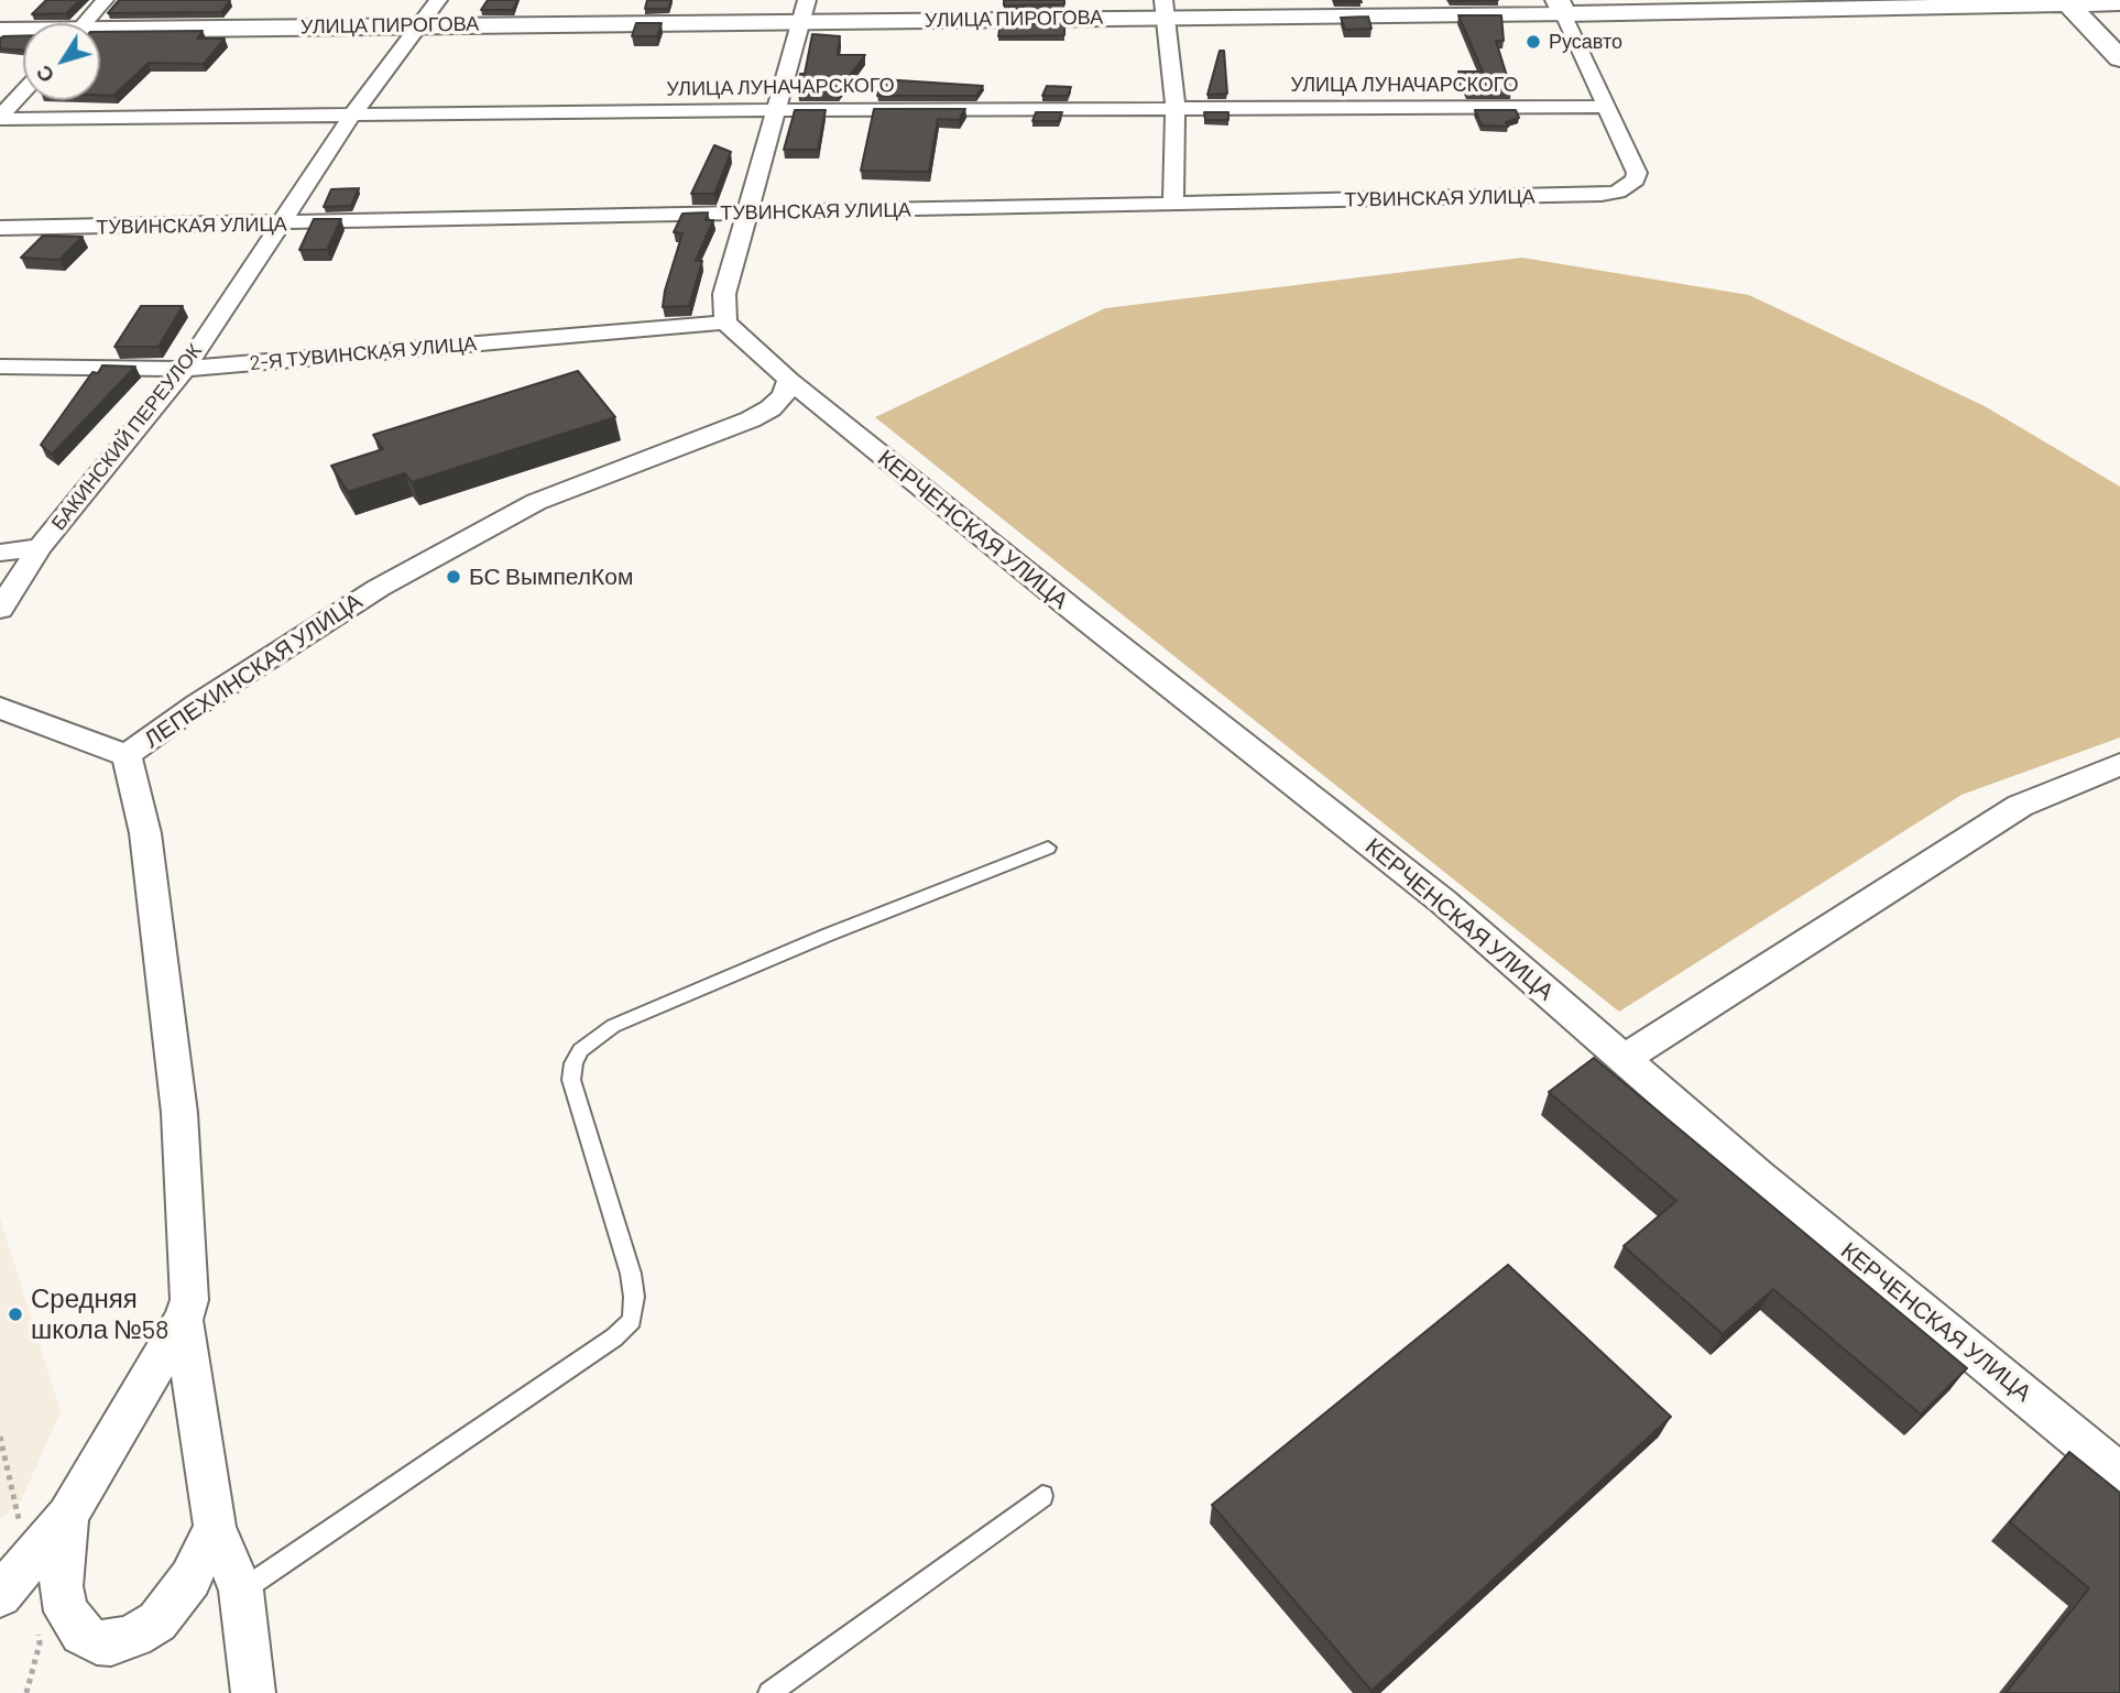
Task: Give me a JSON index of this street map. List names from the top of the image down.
{
  "streets": {
    "main road": ["УЛИЦА ПИРОГОВА"],
    "street": [
      "УЛИЦА ЛУНАЧАРСКОГО",
      "ТУВИНСКАЯ УЛИЦА",
      "2-Я ТУВИНСКАЯ УЛИЦА",
      "БАКИНСКИЙ ПЕРЕУЛОК",
      "КЕРЧЕНСКАЯ УЛИЦА",
      "ЛЕПЕХИНСКАЯ УЛИЦА"
    ]
  },
  "crossings": [
    ["УЛИЦА ПИРОГОВА", "БАКИНСКИЙ ПЕРЕУЛОК"],
    ["УЛИЦА ЛУНАЧАРСКОГО", "ТУВИНСКАЯ УЛИЦА"],
    ["УЛИЦА ЛУНАЧАРСКОГО", "БАКИНСКИЙ ПЕРЕУЛОК"],
    ["ТУВИНСКАЯ УЛИЦА", "БАКИНСКИЙ ПЕРЕУЛОК"],
    ["2-Я ТУВИНСКАЯ УЛИЦА", "БАКИНСКИЙ ПЕРЕУЛОК"],
    ["КЕРЧЕНСКАЯ УЛИЦА", "ЛЕПЕХИНСКАЯ УЛИЦА"]
  ],
  "places": ["Русавто", "БС ВымпелКом", "Средняя школа №58"],
  "north": "bottom left"
}
